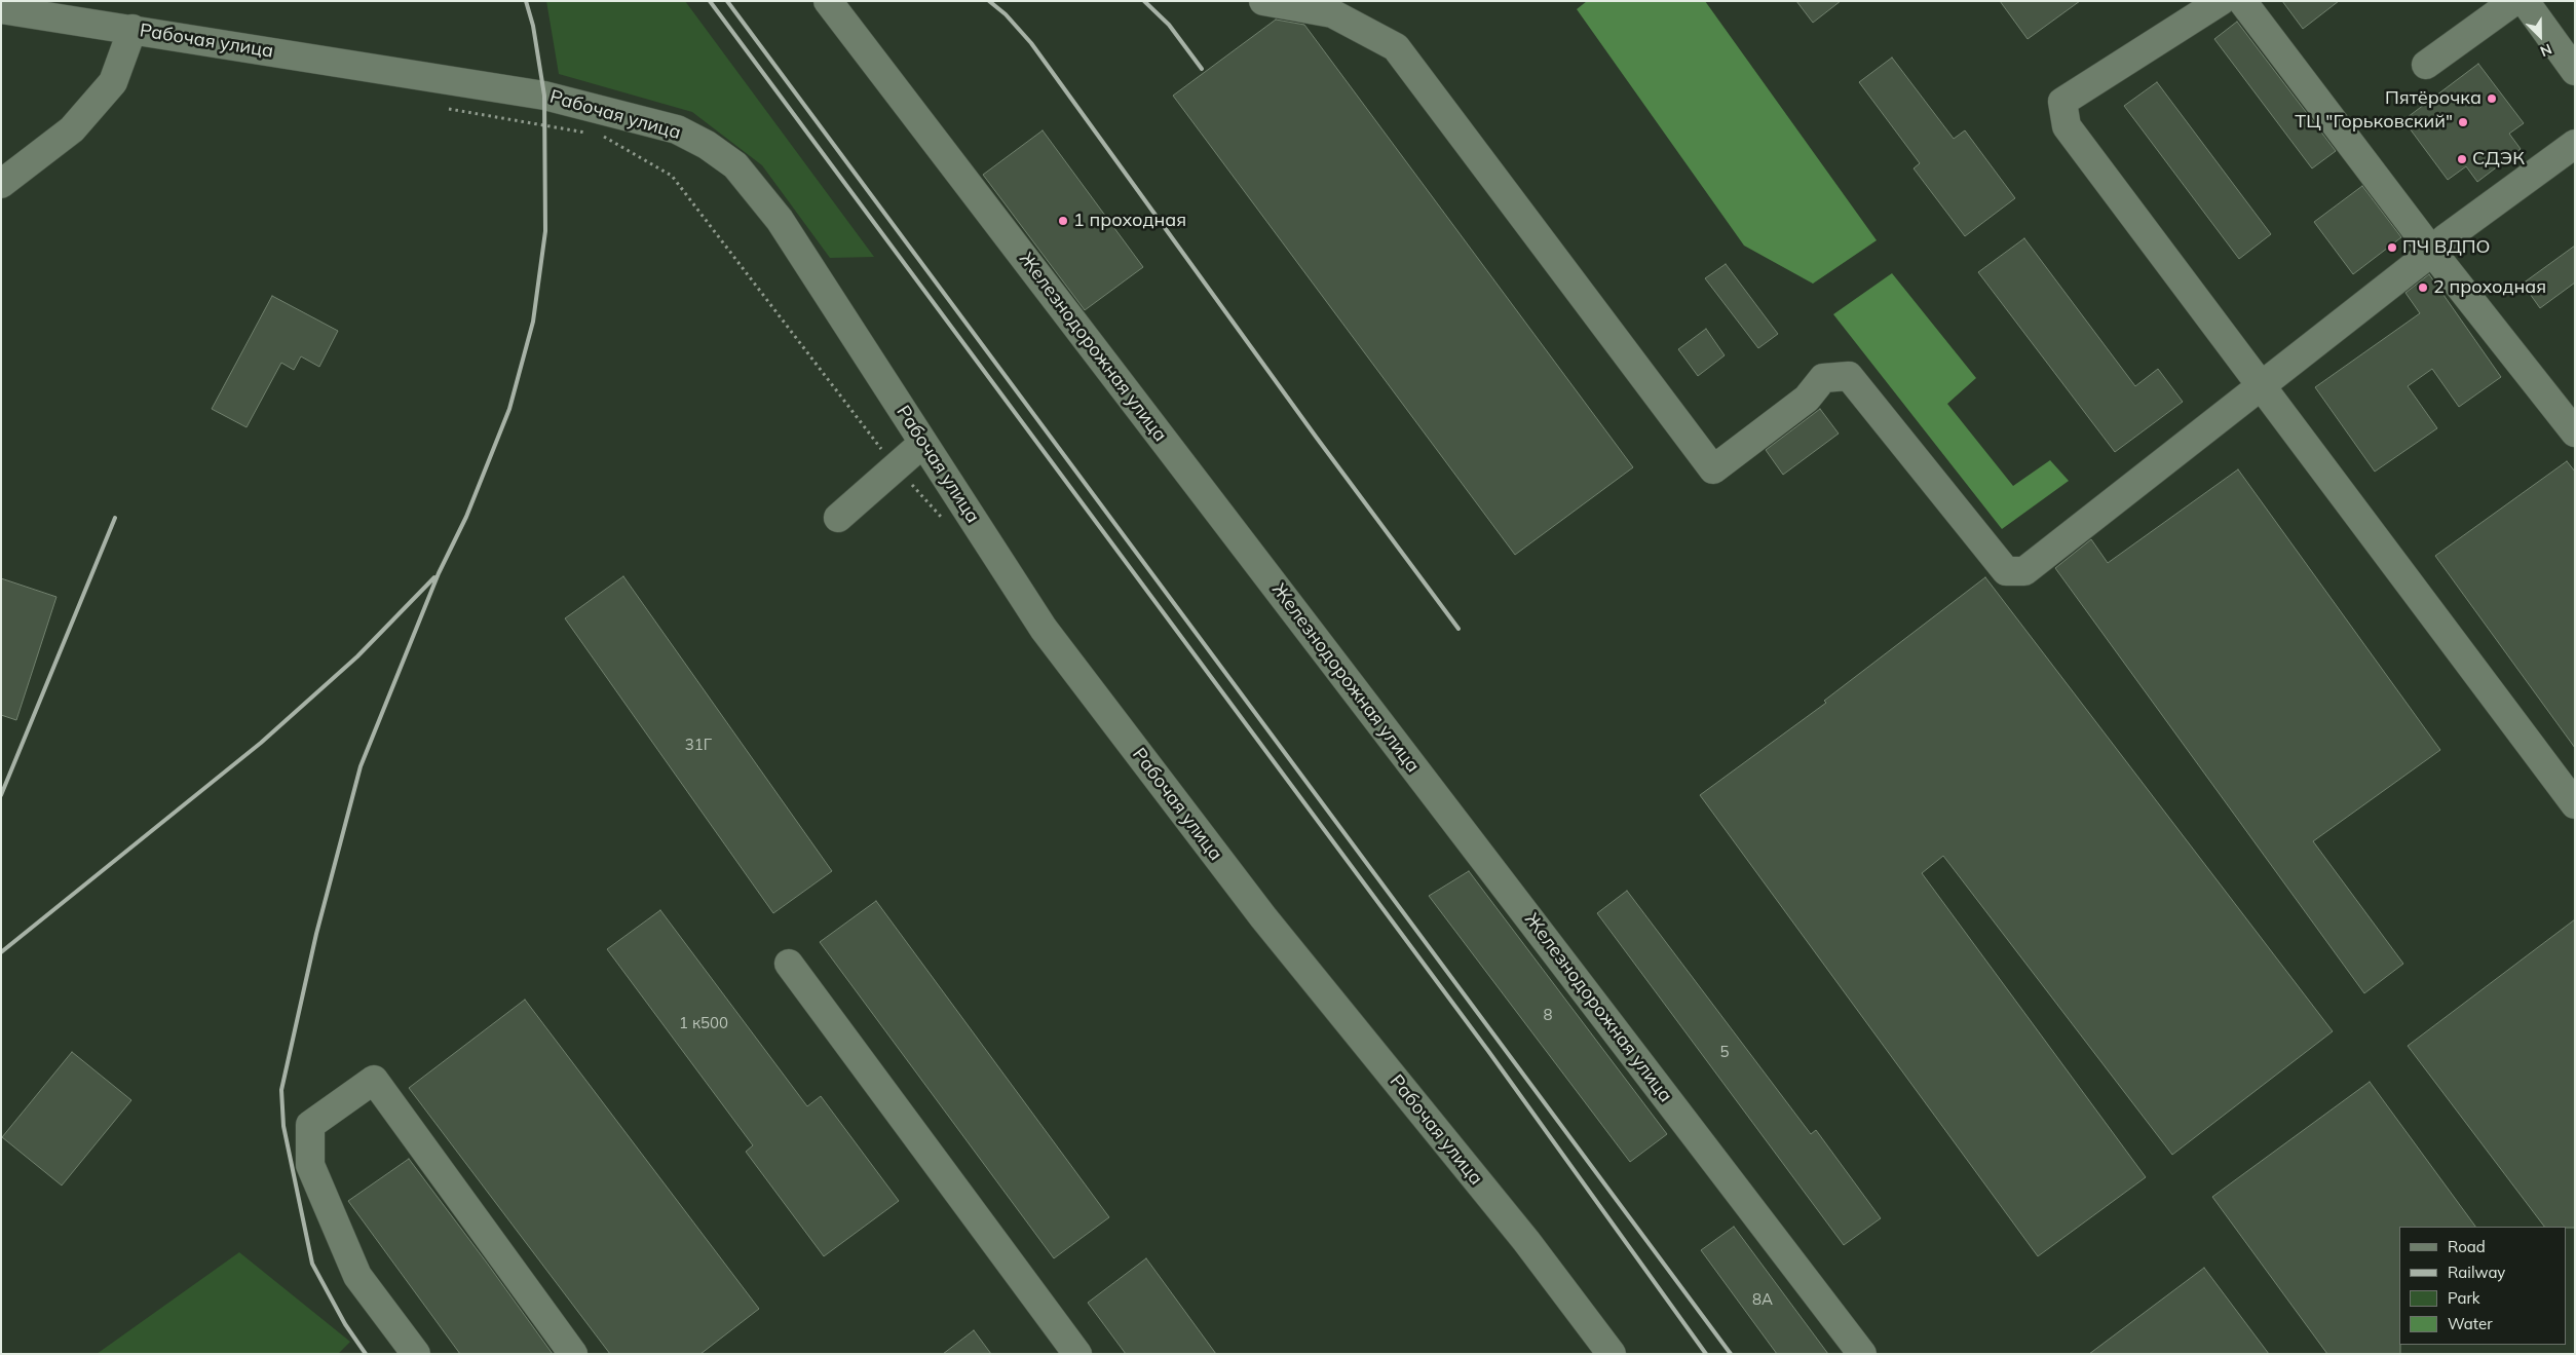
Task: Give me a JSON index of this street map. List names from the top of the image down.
{
  "streets": {
    "street": ["Рабочая улица", "Железнодорожная улица"]
  },
  "places": [
    "Пятёрочка",
    "ТЦ \"Горьковский\"",
    "СДЭК",
    "1 проходная",
    "ПЧ ВДПО",
    "2 проходная"
  ],
  "house_numbers": [
    "31Г",
    "8",
    "1 к500",
    "5",
    "8А"
  ],
  "legend": [
    "Road",
    "Railway",
    "Park",
    "Water"
  ],
  "north": "bottom right"
}
